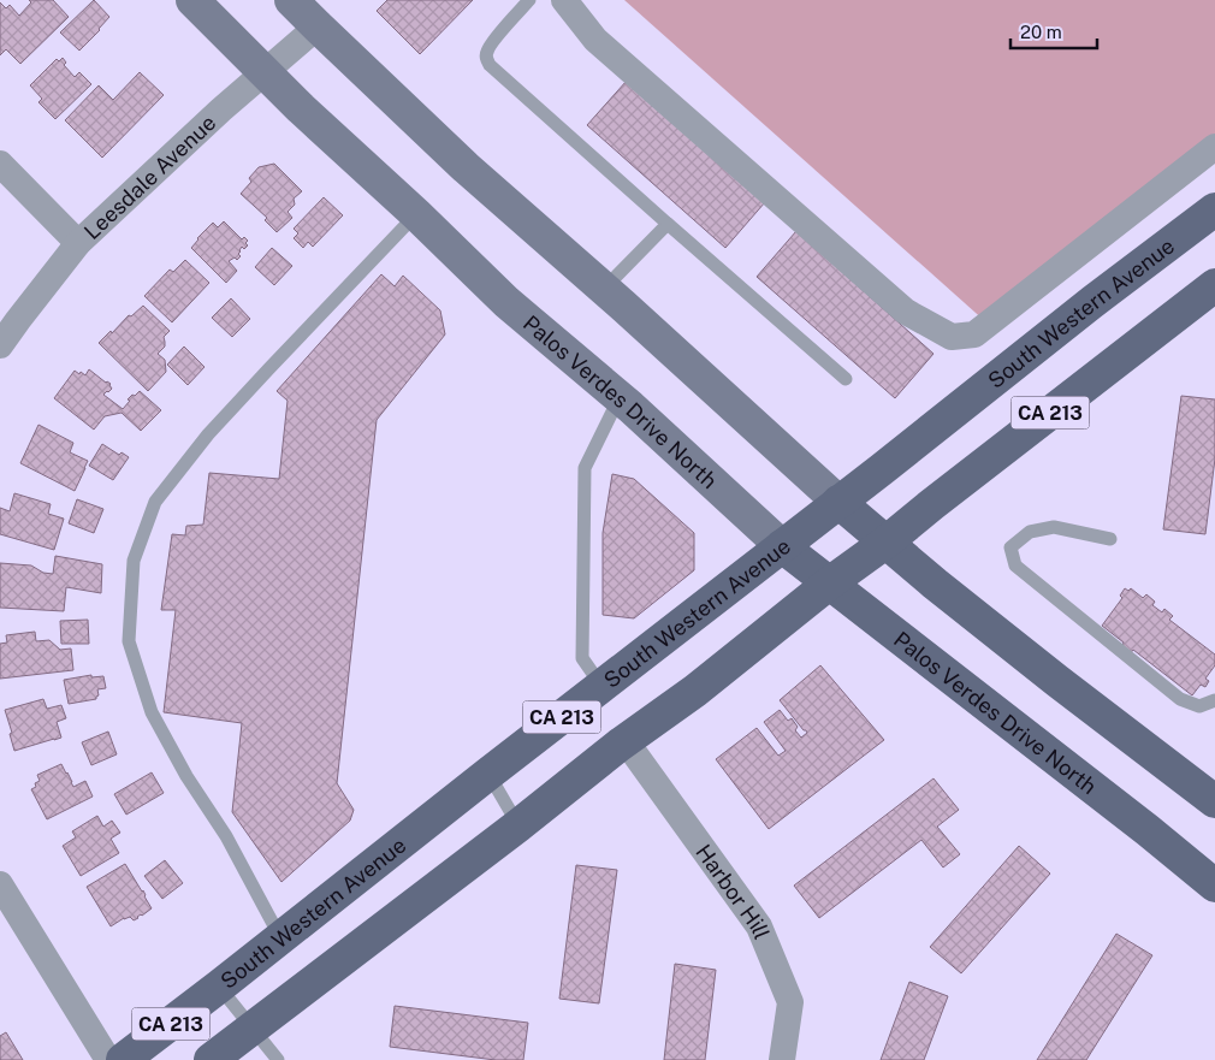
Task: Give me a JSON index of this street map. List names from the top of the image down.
{
  "streets": {
    "main road": ["South Western Avenue", "Palos Verdes Drive North", "CA 213"],
    "street": ["Leesdale Avenue", "Harbor Hill"]
  },
  "crossings": [
    ["Leesdale Avenue", "Palos Verdes Drive North"],
    ["South Western Avenue", "Palos Verdes Drive North"],
    ["Palos Verdes Drive North", "CA 213"],
    ["CA 213", "Harbor Hill"]
  ],
  "scale_bar": "20 m"
}
